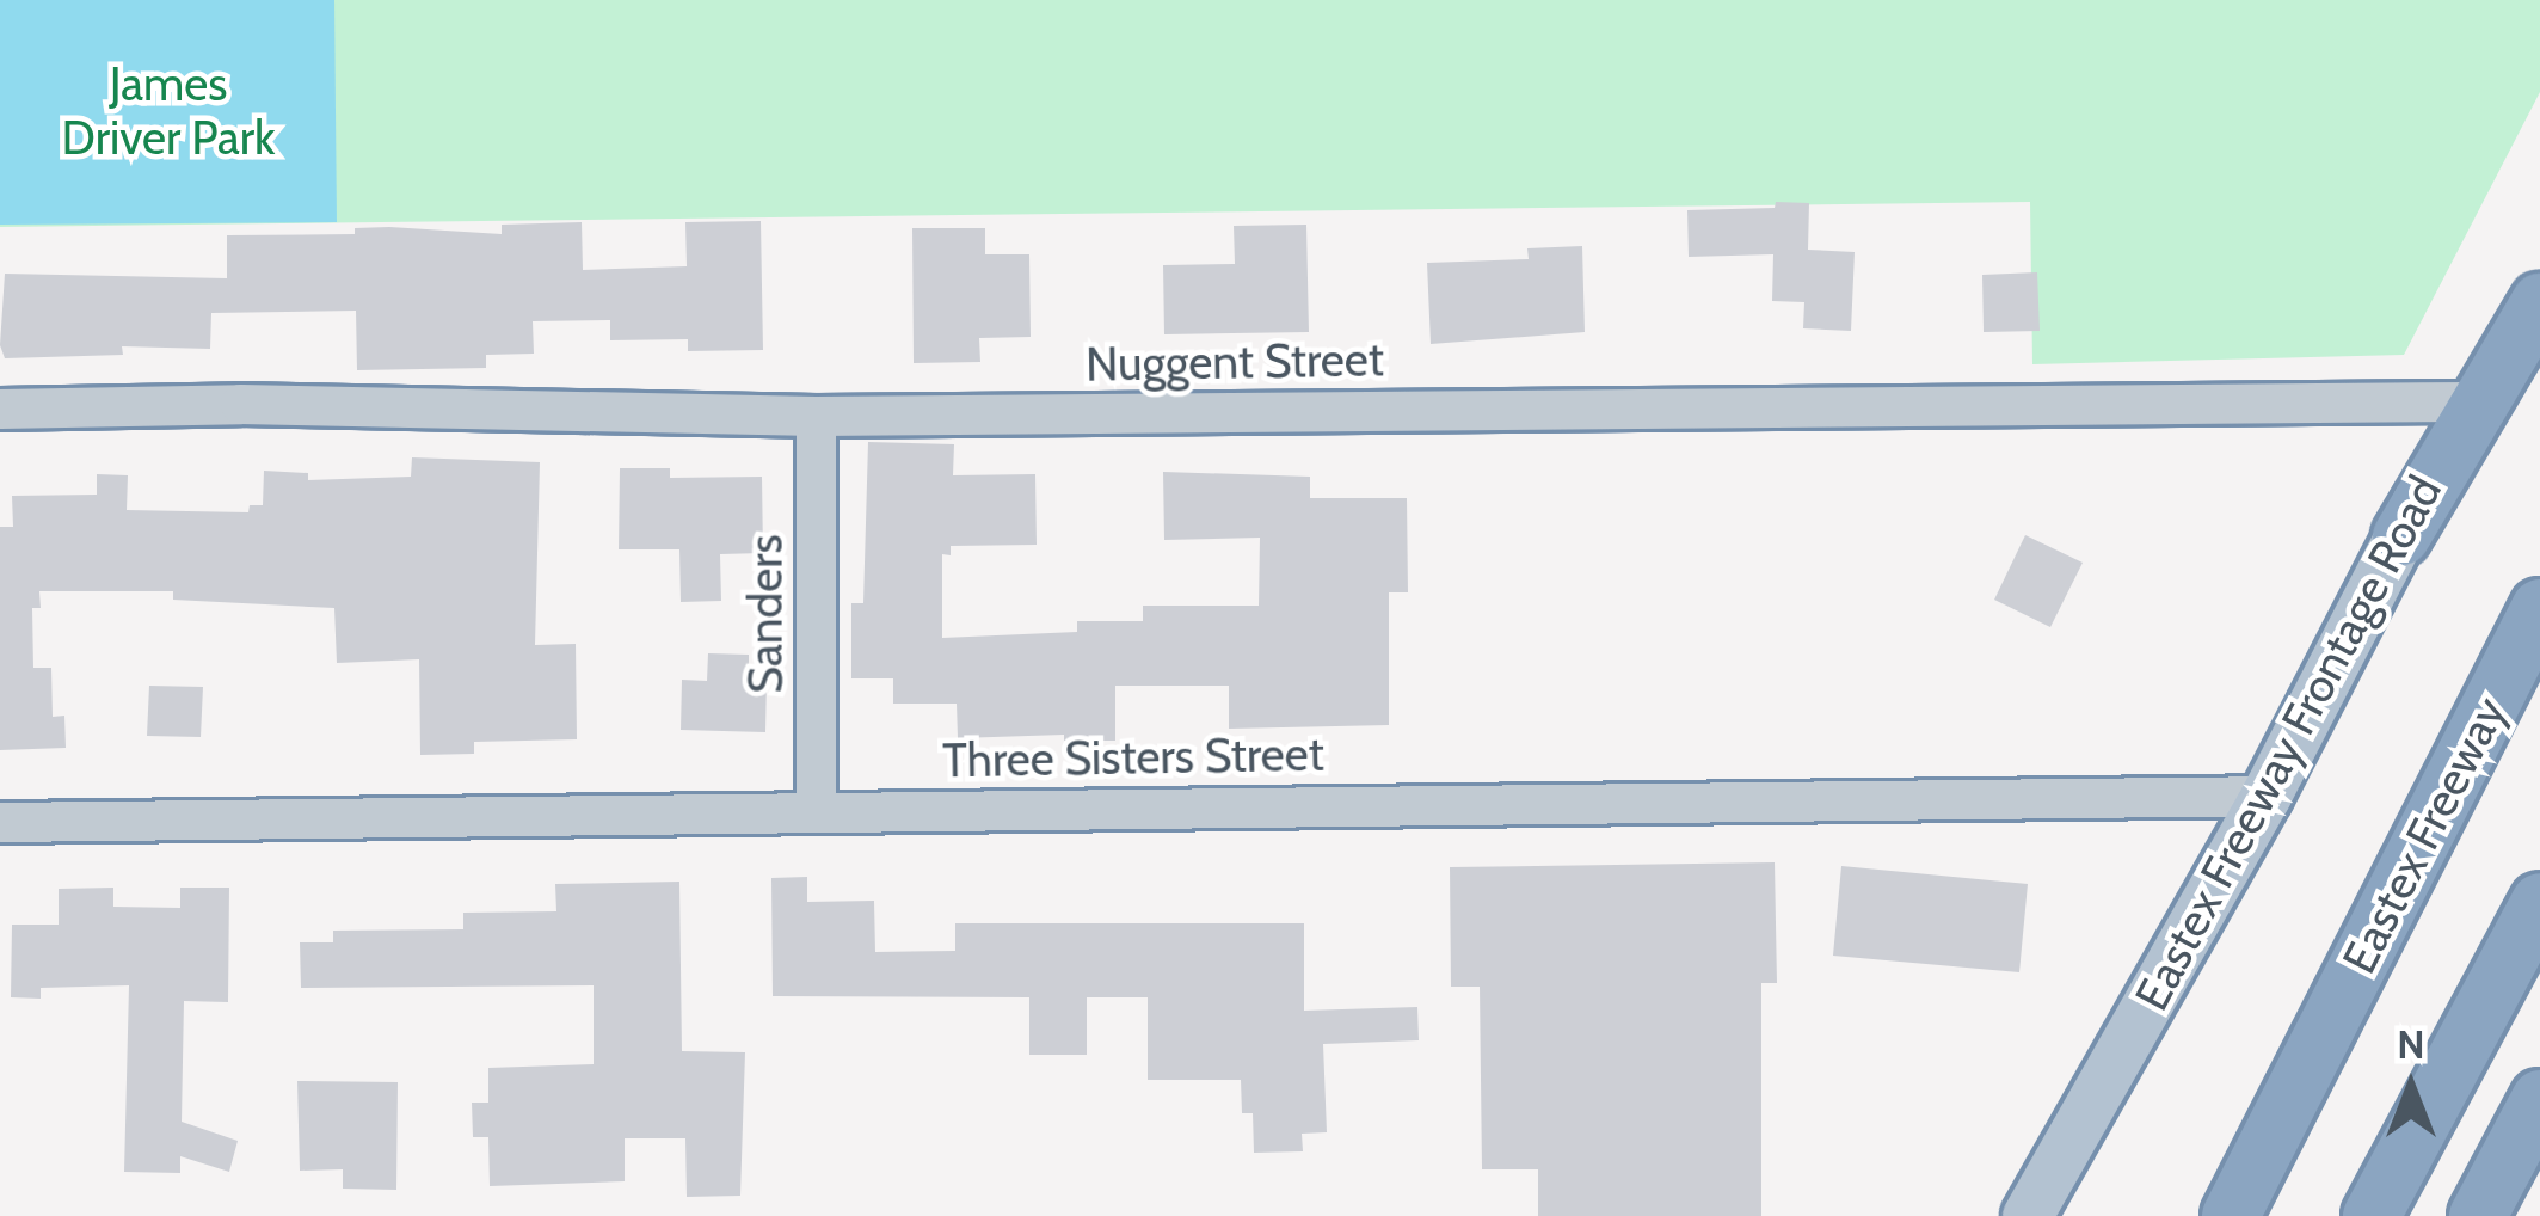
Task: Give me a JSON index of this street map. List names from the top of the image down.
{
  "streets": {
    "highway": ["Eastex Freeway"],
    "main road": ["Eastex Freeway Frontage Road"],
    "street": ["Nuggent Street", "Sanders", "Three Sisters Street"]
  },
  "crossings": [
    ["Nuggent Street", "Sanders"],
    ["Nuggent Street", "Eastex Freeway Frontage Road"],
    ["Sanders", "Three Sisters Street"],
    ["Eastex Freeway Frontage Road", "Three Sisters Street"]
  ],
  "parks": ["James Driver Park"],
  "north": "top"
}
